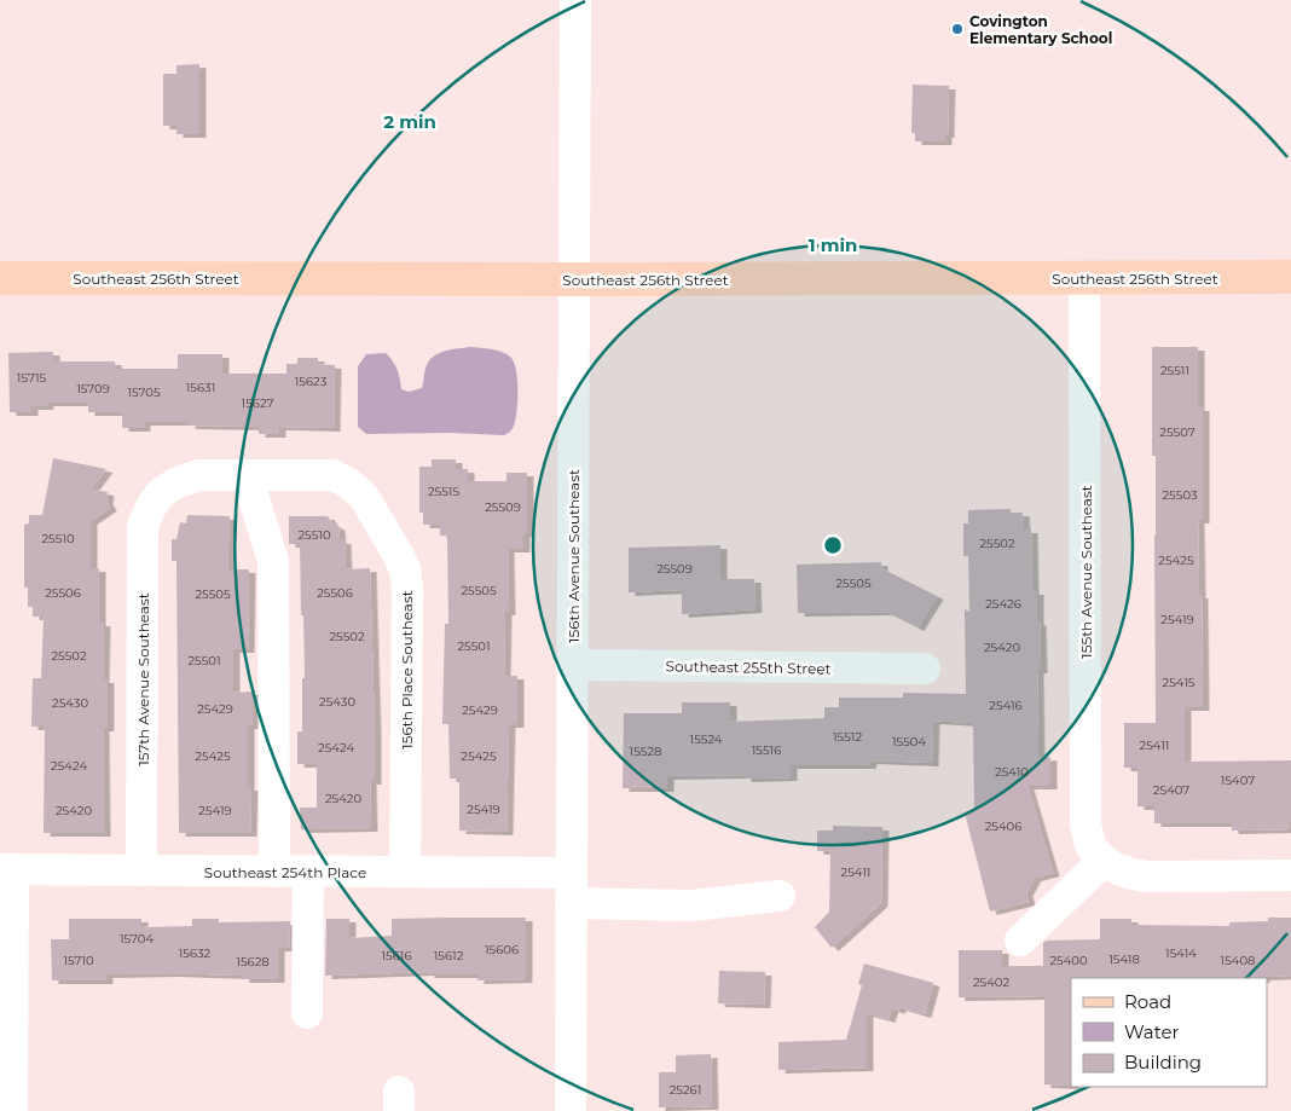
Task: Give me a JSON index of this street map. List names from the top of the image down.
{
  "streets": {
    "main road": ["Southeast 256th Street"],
    "street": [
      "156th Avenue Southeast",
      "155th Avenue Southeast",
      "Southeast 255th Street",
      "156th Place Southeast",
      "157th Avenue Southeast",
      "Southeast 254th Place"
    ]
  },
  "crossings": [
    ["Southeast 256th Street", "156th Avenue Southeast"],
    ["Southeast 256th Street", "155th Avenue Southeast"],
    ["156th Avenue Southeast", "Southeast 255th Street"],
    ["156th Avenue Southeast", "Southeast 254th Place"],
    ["156th Place Southeast", "157th Avenue Southeast"],
    ["156th Place Southeast", "Southeast 254th Place"],
    ["157th Avenue Southeast", "Southeast 254th Place"]
  ],
  "places": ["Covington Elementary School"],
  "house_numbers": [
    "25511",
    "15715",
    "15623",
    "15631",
    "15709",
    "15705",
    "15627",
    "25507",
    "25515",
    "25503",
    "25509",
    "25510",
    "25510",
    "25502",
    "25425",
    "25509",
    "25505",
    "25505",
    "25506",
    "25506",
    "25505",
    "25426",
    "25419",
    "25502",
    "25501",
    "25420",
    "25502",
    "25501",
    "25415",
    "25430",
    "25430",
    "25416",
    "25429",
    "25429",
    "15512",
    "15524",
    "15504",
    "25411",
    "25424",
    "15516",
    "15528",
    "25425",
    "25425",
    "25424",
    "25410",
    "15407",
    "25407",
    "25420",
    "25419",
    "25420",
    "25419",
    "25406",
    "25411",
    "15704",
    "15606",
    "15632",
    "15414",
    "15616",
    "15612",
    "15418",
    "15710",
    "25400",
    "15408",
    "15628",
    "25402",
    "25261"
  ],
  "legend": ["Road", "Water", "Building"],
  "rings": ["2 min", "1 min"]
}
